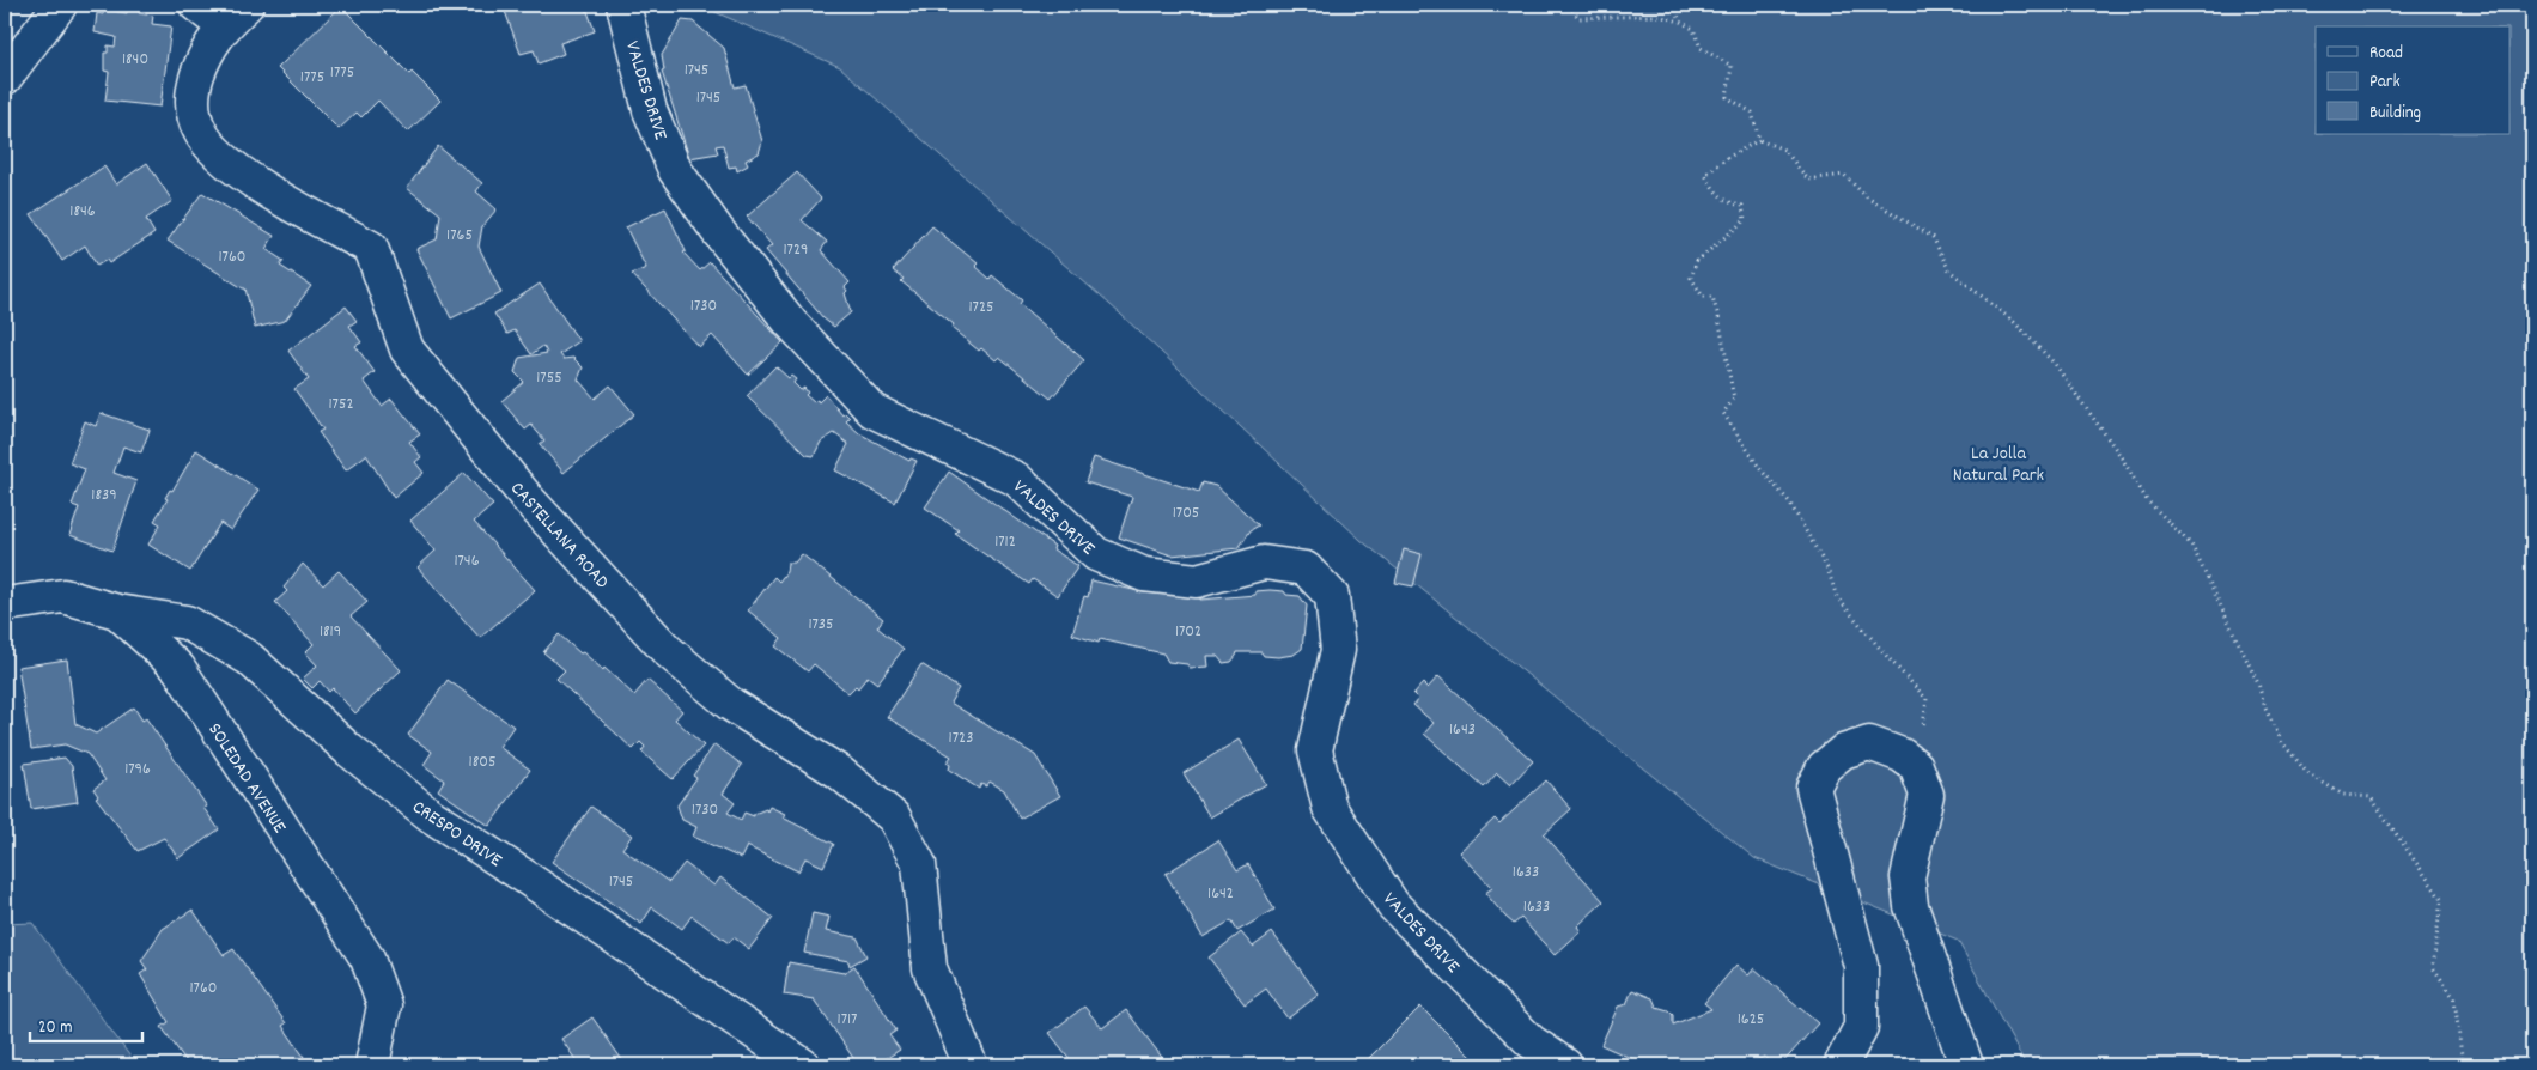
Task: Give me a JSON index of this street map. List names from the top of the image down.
{
  "streets": {
    "street": [
      "VALDES DRIVE",
      "CASTELLANA ROAD",
      "SOLEDAD AVENUE",
      "CRESPO DRIVE"
    ]
  },
  "crossings": [
    ["SOLEDAD AVENUE", "CRESPO DRIVE"]
  ],
  "parks": ["La Jolla Natural Park"],
  "house_numbers": [
    "1840",
    "1745",
    "1775",
    "1775",
    "1745",
    "1846",
    "1765",
    "1729",
    "1760",
    "1730",
    "1725",
    "1755",
    "1752",
    "1839",
    "1705",
    "1712",
    "1746",
    "1735",
    "1819",
    "1702",
    "1643",
    "1723",
    "1805",
    "1796",
    "1730",
    "1633",
    "1745",
    "1642",
    "1633",
    "1760",
    "1717",
    "1625"
  ],
  "legend": ["Road", "Park", "Building"],
  "scale_bar": "20 m"
}
